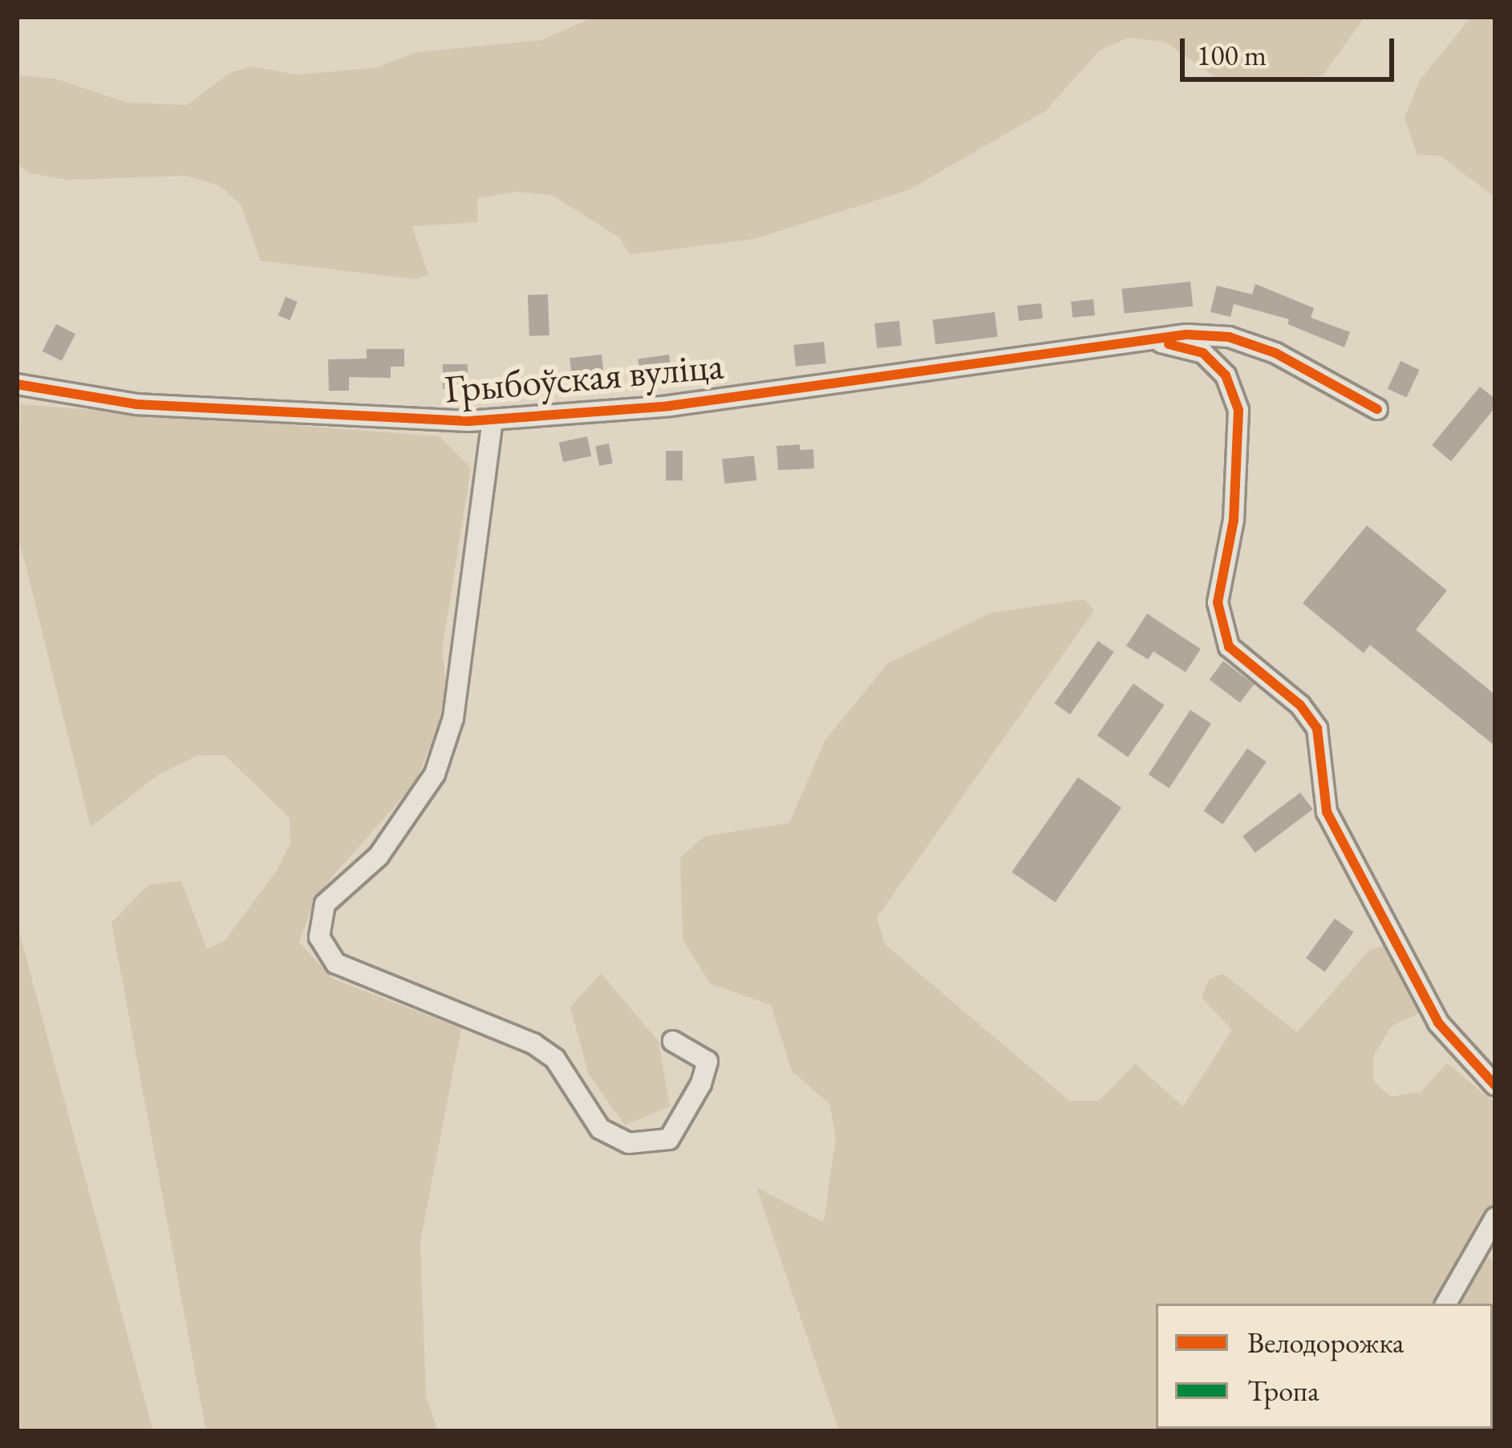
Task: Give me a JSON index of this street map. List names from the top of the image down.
{
  "streets": {
    "street": ["Грыбоўская вуліца"]
  },
  "legend": ["Велодорожка", "Тропа"],
  "scale_bar": "100 m"
}
